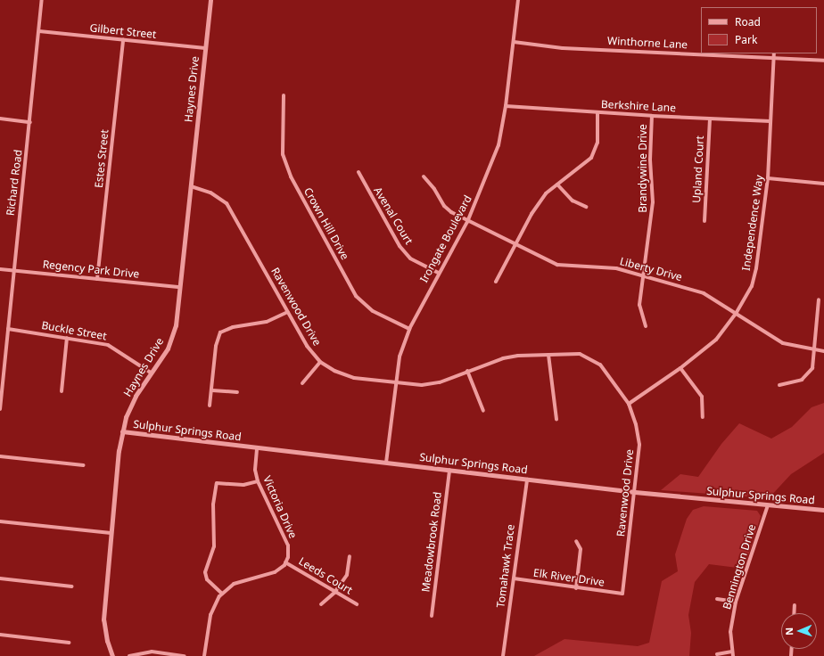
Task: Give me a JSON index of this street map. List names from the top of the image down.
{
  "streets": {
    "street": [
      "Gilbert Street",
      "Winthorne Lane",
      "Haynes Drive",
      "Berkshire Lane",
      "Estes Street",
      "Brandywine Drive",
      "Upland Court",
      "Richard Road",
      "Avenal Court",
      "Independence Way",
      "Crown Hill Drive",
      "Irongate Boulevard",
      "Regency Park Drive",
      "Liberty Drive",
      "Ravenwood Drive",
      "Buckle Street",
      "Sulphur Springs Road",
      "Victoria Drive",
      "Meadowbrook Road",
      "Tomahawk Trace",
      "Bennington Drive",
      "Leeds Court",
      "Elk River Drive"
    ]
  },
  "crossings": [
    ["Gilbert Street", "Haynes Drive"],
    ["Gilbert Street", "Estes Street"],
    ["Gilbert Street", "Richard Road"],
    ["Winthorne Lane", "Independence Way"],
    ["Winthorne Lane", "Irongate Boulevard"],
    ["Haynes Drive", "Regency Park Drive"],
    ["Haynes Drive", "Ravenwood Drive"],
    ["Haynes Drive", "Buckle Street"],
    ["Haynes Drive", "Sulphur Springs Road"],
    ["Berkshire Lane", "Brandywine Drive"],
    ["Berkshire Lane", "Upland Court"],
    ["Berkshire Lane", "Independence Way"],
    ["Berkshire Lane", "Irongate Boulevard"],
    ["Estes Street", "Regency Park Drive"],
    ["Brandywine Drive", "Liberty Drive"],
    ["Richard Road", "Regency Park Drive"],
    ["Richard Road", "Buckle Street"],
    ["Avenal Court", "Irongate Boulevard"],
    ["Independence Way", "Liberty Drive"],
    ["Independence Way", "Ravenwood Drive"],
    ["Crown Hill Drive", "Irongate Boulevard"],
    ["Irongate Boulevard", "Liberty Drive"],
    ["Irongate Boulevard", "Ravenwood Drive"],
    ["Irongate Boulevard", "Sulphur Springs Road"],
    ["Ravenwood Drive", "Sulphur Springs Road"],
    ["Ravenwood Drive", "Elk River Drive"],
    ["Sulphur Springs Road", "Victoria Drive"],
    ["Sulphur Springs Road", "Meadowbrook Road"],
    ["Sulphur Springs Road", "Tomahawk Trace"],
    ["Sulphur Springs Road", "Bennington Drive"],
    ["Victoria Drive", "Leeds Court"],
    ["Tomahawk Trace", "Elk River Drive"]
  ],
  "legend": ["Road", "Park"],
  "north": "left"
}
